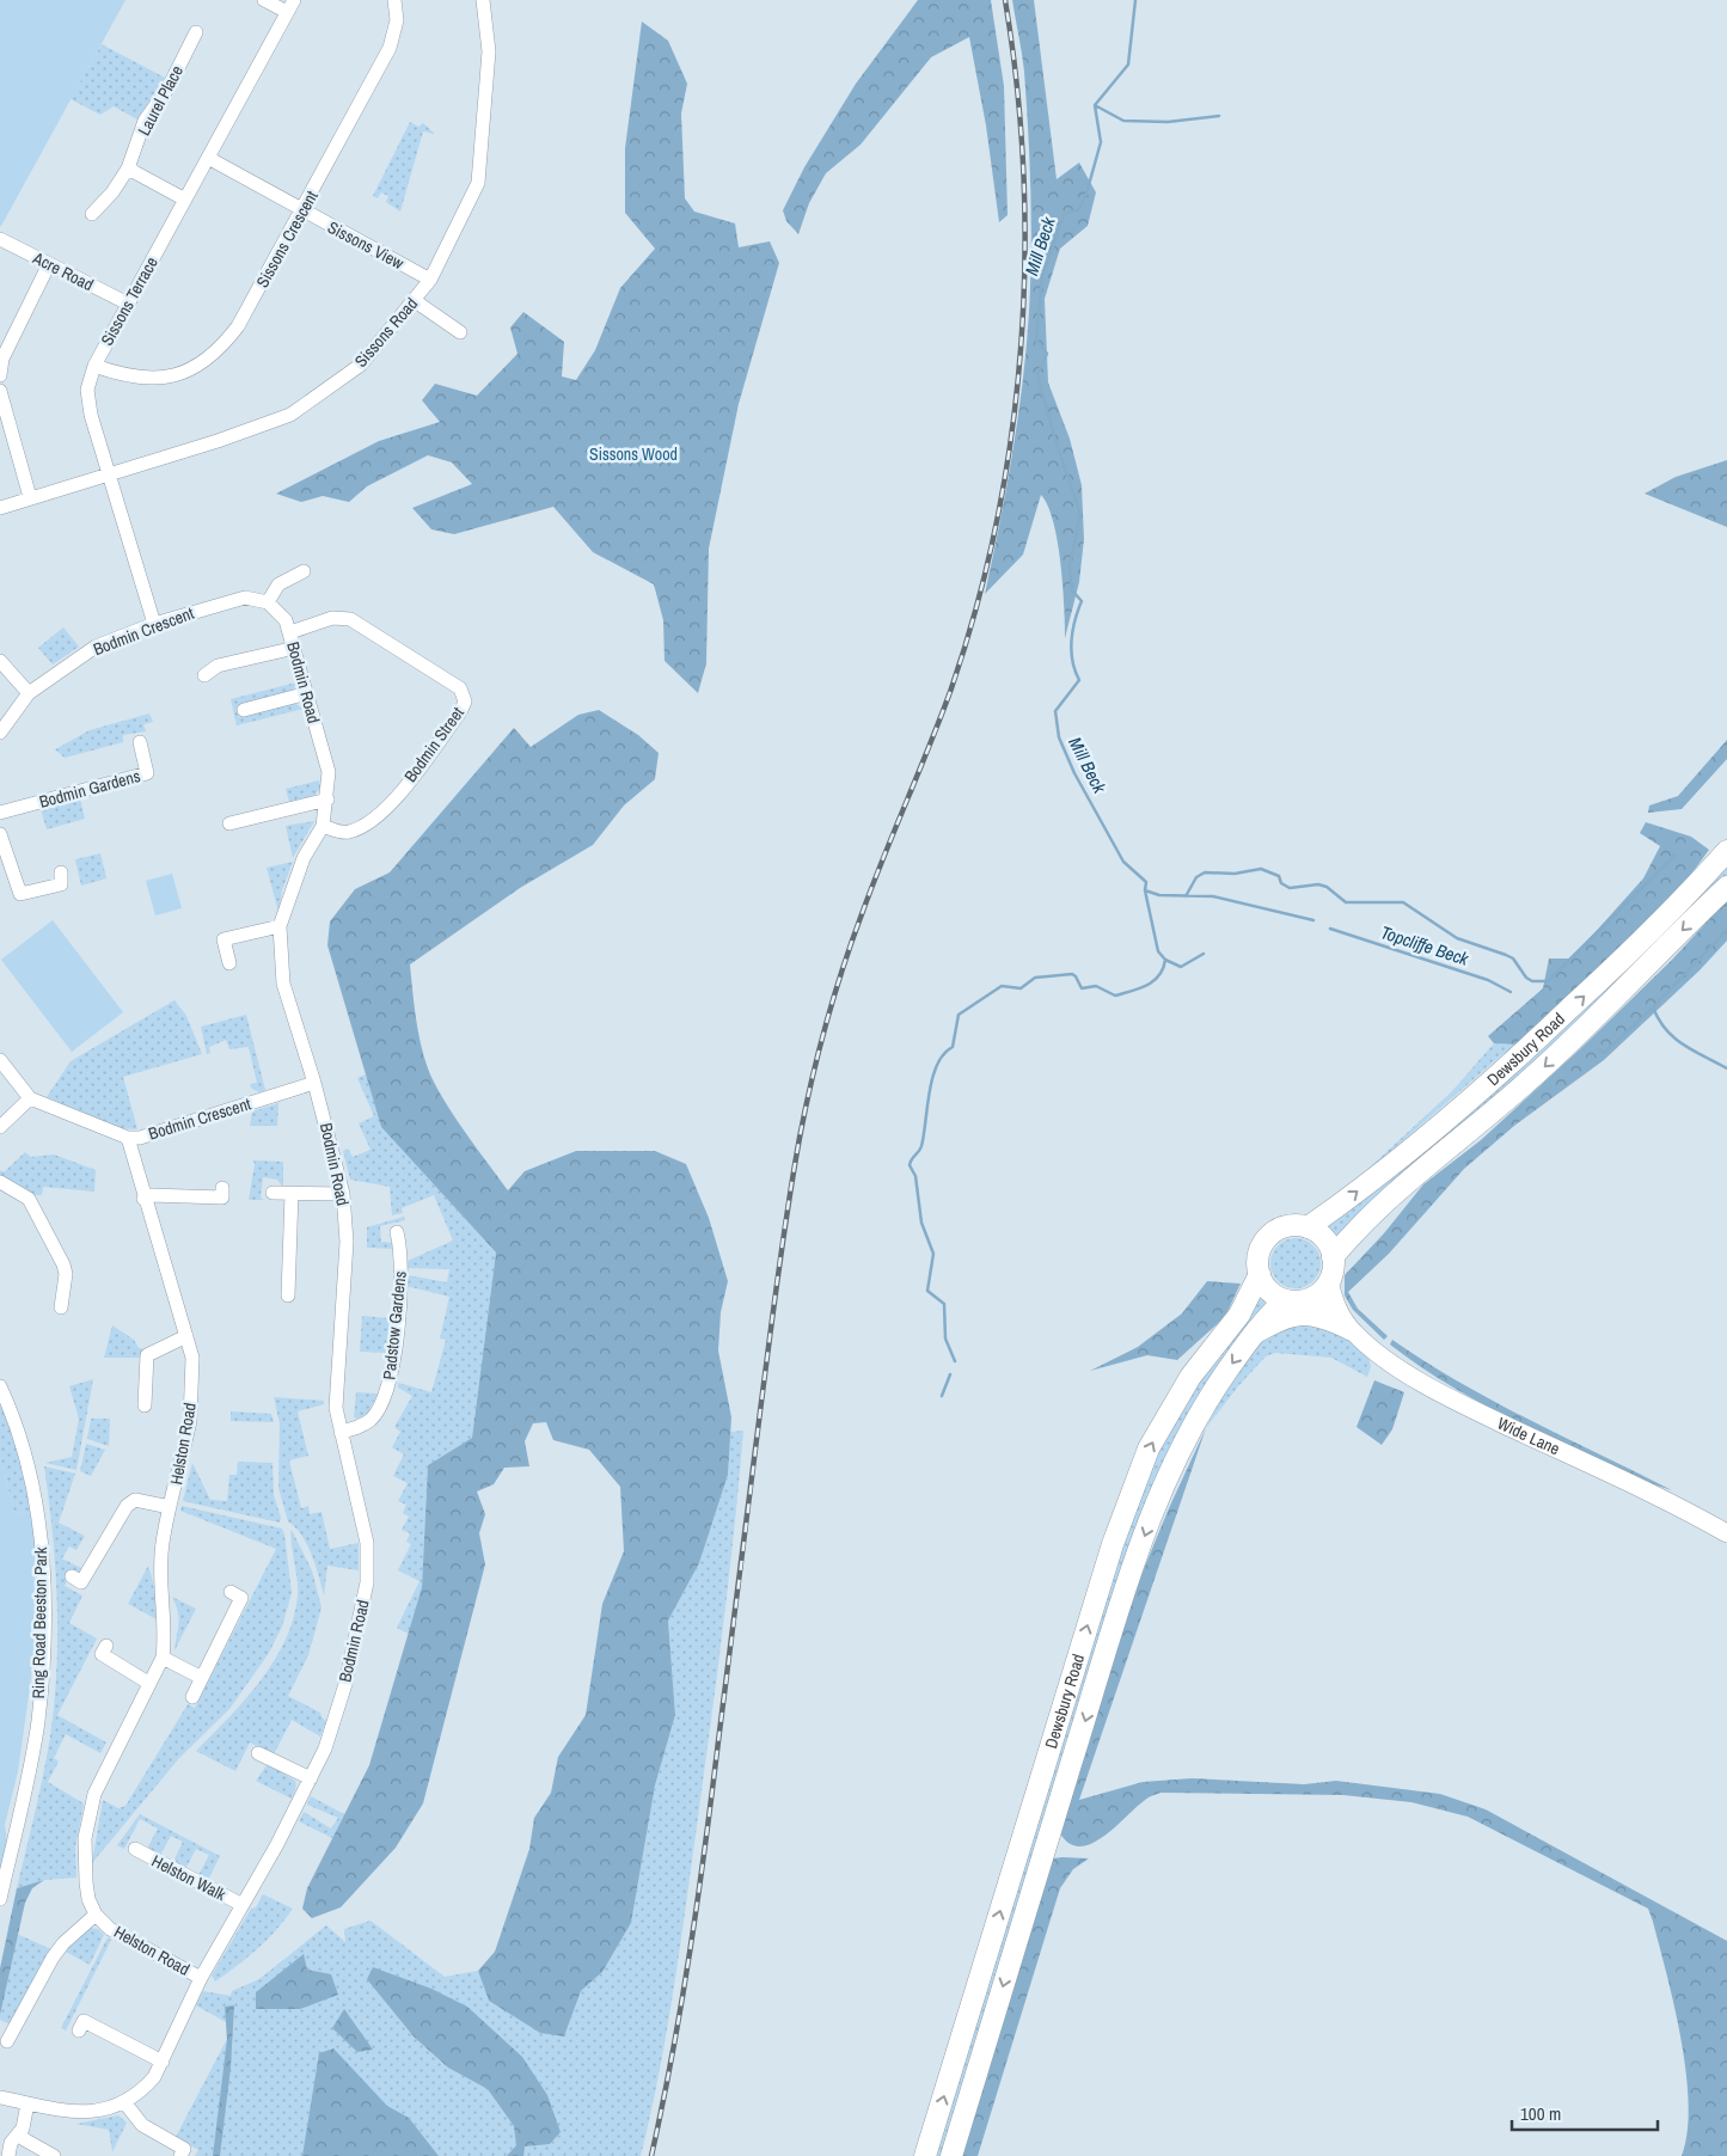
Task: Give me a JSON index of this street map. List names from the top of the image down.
{
  "streets": {
    "highway": ["Dewsbury Road"],
    "main road": ["Wide Lane"],
    "street": [
      "Laurel Place",
      "Sissons Crescent",
      "Sissons View",
      "Acre Road",
      "Sissons Terrace",
      "Sissons Road",
      "Bodmin Crescent",
      "Bodmin Road",
      "Bodmin Street",
      "Bodmin Gardens",
      "Padstow Gardens",
      "Helston Road",
      "Ring Road Beeston Park",
      "Helston Walk"
    ]
  },
  "crossings": [
    ["Sissons Crescent", "Sissons View"],
    ["Sissons Crescent", "Sissons Terrace"],
    ["Sissons View", "Sissons Terrace"],
    ["Sissons View", "Sissons Road"],
    ["Acre Road", "Sissons Terrace"],
    ["Sissons Terrace", "Sissons Road"],
    ["Sissons Terrace", "Bodmin Crescent"],
    ["Bodmin Crescent", "Bodmin Road"],
    ["Bodmin Crescent", "Helston Road"],
    ["Bodmin Road", "Bodmin Street"],
    ["Bodmin Road", "Padstow Gardens"],
    ["Bodmin Road", "Helston Road"],
    ["Bodmin Road", "Helston Walk"],
    ["Dewsbury Road", "Wide Lane"]
  ],
  "water": ["Mill Beck", "Topcliffe Beck"],
  "parks": ["Sissons Wood"],
  "scale_bar": "100 m"
}
